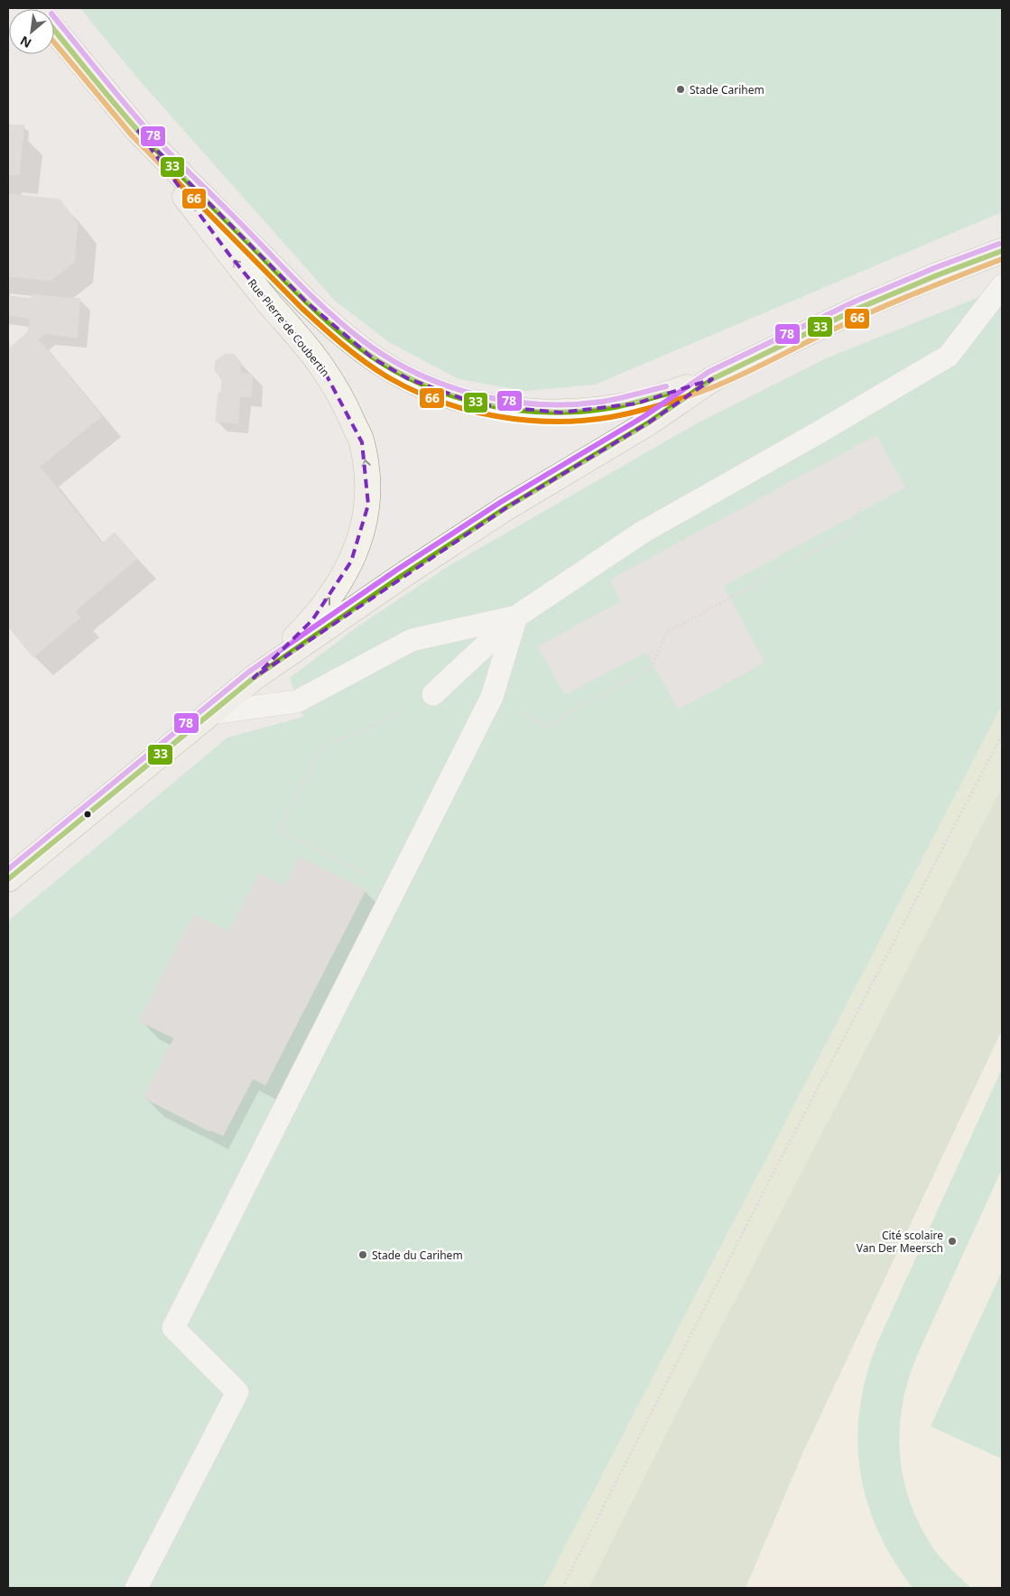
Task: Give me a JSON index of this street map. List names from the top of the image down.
{
  "streets": {
    "street": ["Rue Pierre de Coubertin"]
  },
  "one_way": ["Rue Pierre de Coubertin"],
  "places": ["Stade Carihem", "Cité scolaire Van Der Meersch", "Stade du Carihem"],
  "lines": ["transit line 78", "transit line 33", "transit line 66"],
  "north": "bottom left"
}
